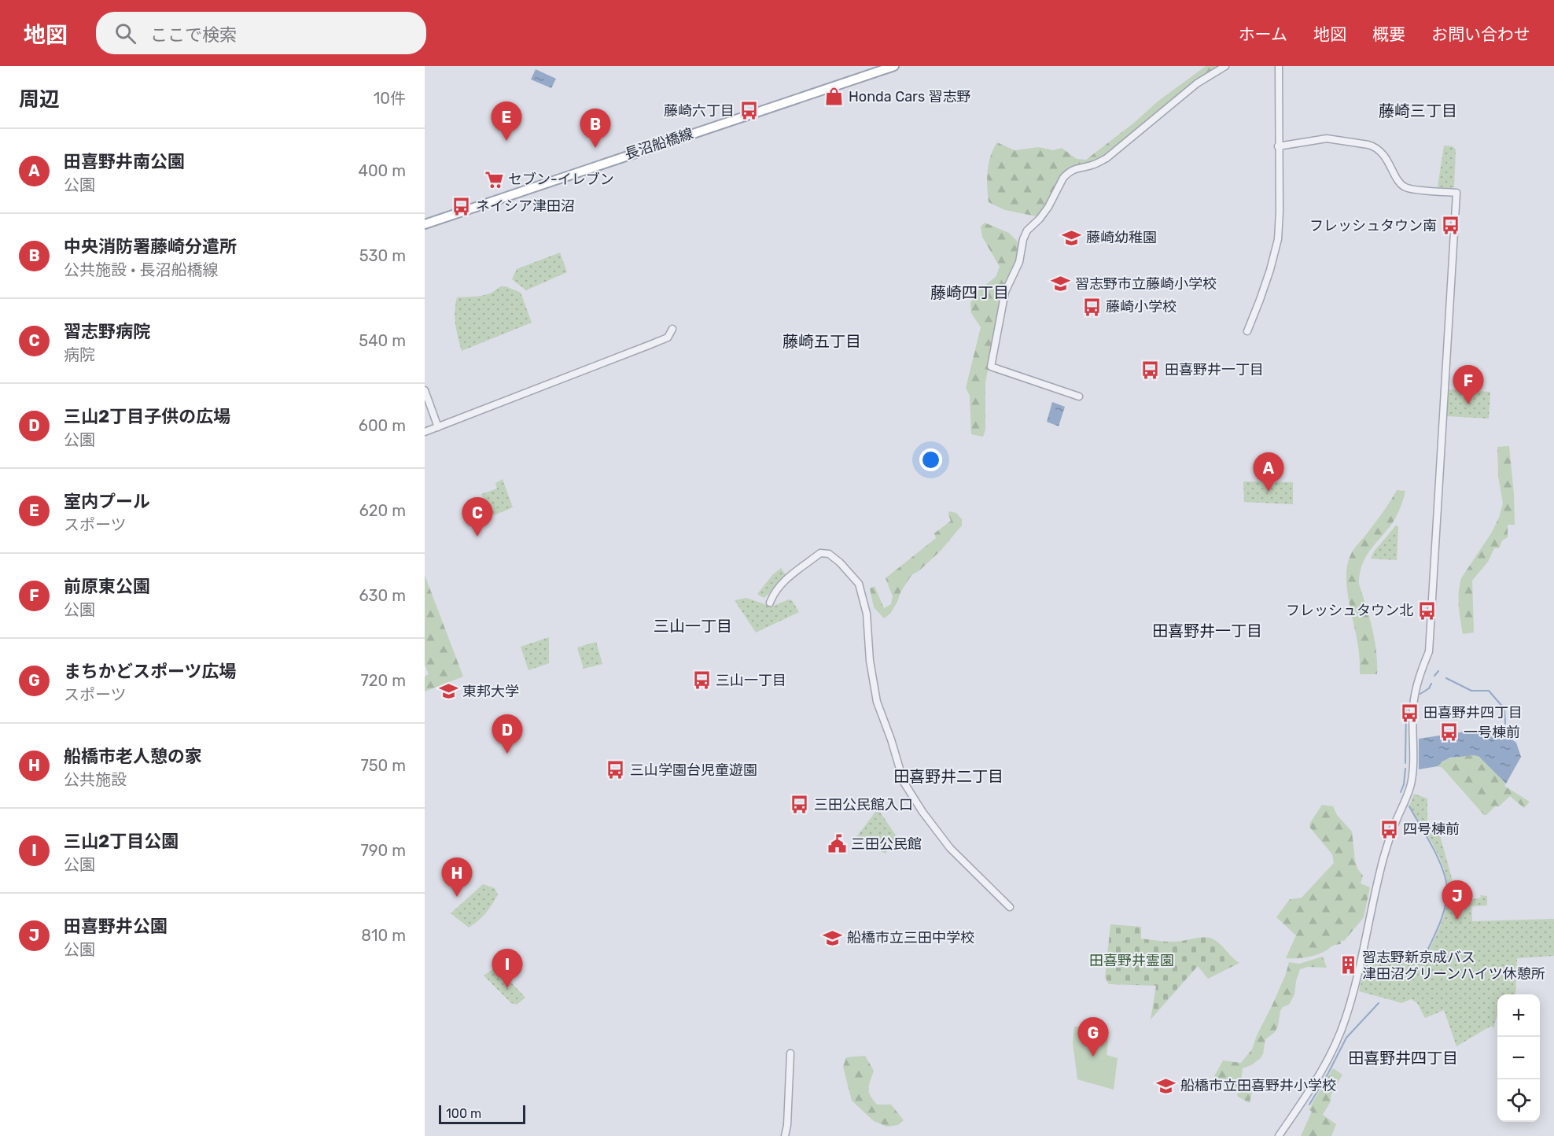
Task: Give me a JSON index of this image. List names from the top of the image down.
{
  "streets": {
    "main road": ["長沼船橋線"]
  },
  "districts": [
    "藤崎三丁目",
    "藤崎四丁目",
    "藤崎五丁目",
    "三山一丁目",
    "田喜野井一丁目",
    "田喜野井二丁目",
    "田喜野井四丁目"
  ],
  "parks": ["田喜野井霊園"],
  "places": {
    "shop": ["Honda Cars 習志野"],
    "bus stop": [
      "藤崎六丁目",
      "ネイシア津田沼",
      "フレッシュタウン南",
      "藤崎小学校",
      "田喜野井一丁目",
      "フレッシュタウン北",
      "三山一丁目",
      "田喜野井四丁目",
      "一号棟前",
      "三山学園台児童遊園",
      "三田公民館入口",
      "四号棟前"
    ],
    "supermarket": ["セブン-イレブン"],
    "school or university": [
      "藤崎幼稚園",
      "習志野市立藤崎小学校",
      "東邦大学",
      "船橋市立三田中学校",
      "船橋市立田喜野井小学校"
    ],
    "public building": ["三田公民館"],
    "building": ["習志野新京成バス 津田沼グリーンハイツ休憩所"]
  },
  "scale_bar": "100 m",
  "page": {
    "header": "地図",
    "search": "ここで検索",
    "nav": [
      "ホーム",
      "地図",
      "概要",
      "お問い合わせ"
    ],
    "heading": ["周辺", "10件"],
    "pins": [
      "E",
      "B",
      "F",
      "A",
      "C",
      "D",
      "H",
      "J",
      "I",
      "G"
    ],
    "list": [
      {
        "mark": "A",
        "name": "田喜野井南公園",
        "note": "公園",
        "value": "400 m"
      },
      {
        "mark": "B",
        "name": "中央消防署藤崎分遣所",
        "note": "公共施設 · 長沼船橋線",
        "value": "530 m"
      },
      {
        "mark": "C",
        "name": "習志野病院",
        "note": "病院",
        "value": "540 m"
      },
      {
        "mark": "D",
        "name": "三山2丁目子供の広場",
        "note": "公園",
        "value": "600 m"
      },
      {
        "mark": "E",
        "name": "室内プール",
        "note": "スポーツ",
        "value": "620 m"
      },
      {
        "mark": "F",
        "name": "前原東公園",
        "note": "公園",
        "value": "630 m"
      },
      {
        "mark": "G",
        "name": "まちかどスポーツ広場",
        "note": "スポーツ",
        "value": "720 m"
      },
      {
        "mark": "H",
        "name": "船橋市老人憩の家",
        "note": "公共施設",
        "value": "750 m"
      },
      {
        "mark": "I",
        "name": "三山2丁目公園",
        "note": "公園",
        "value": "790 m"
      },
      {
        "mark": "J",
        "name": "田喜野井公園",
        "note": "公園",
        "value": "810 m"
      }
    ],
    "map_buttons": ["+", "−"],
    "scale": "100 m"
  }
}
